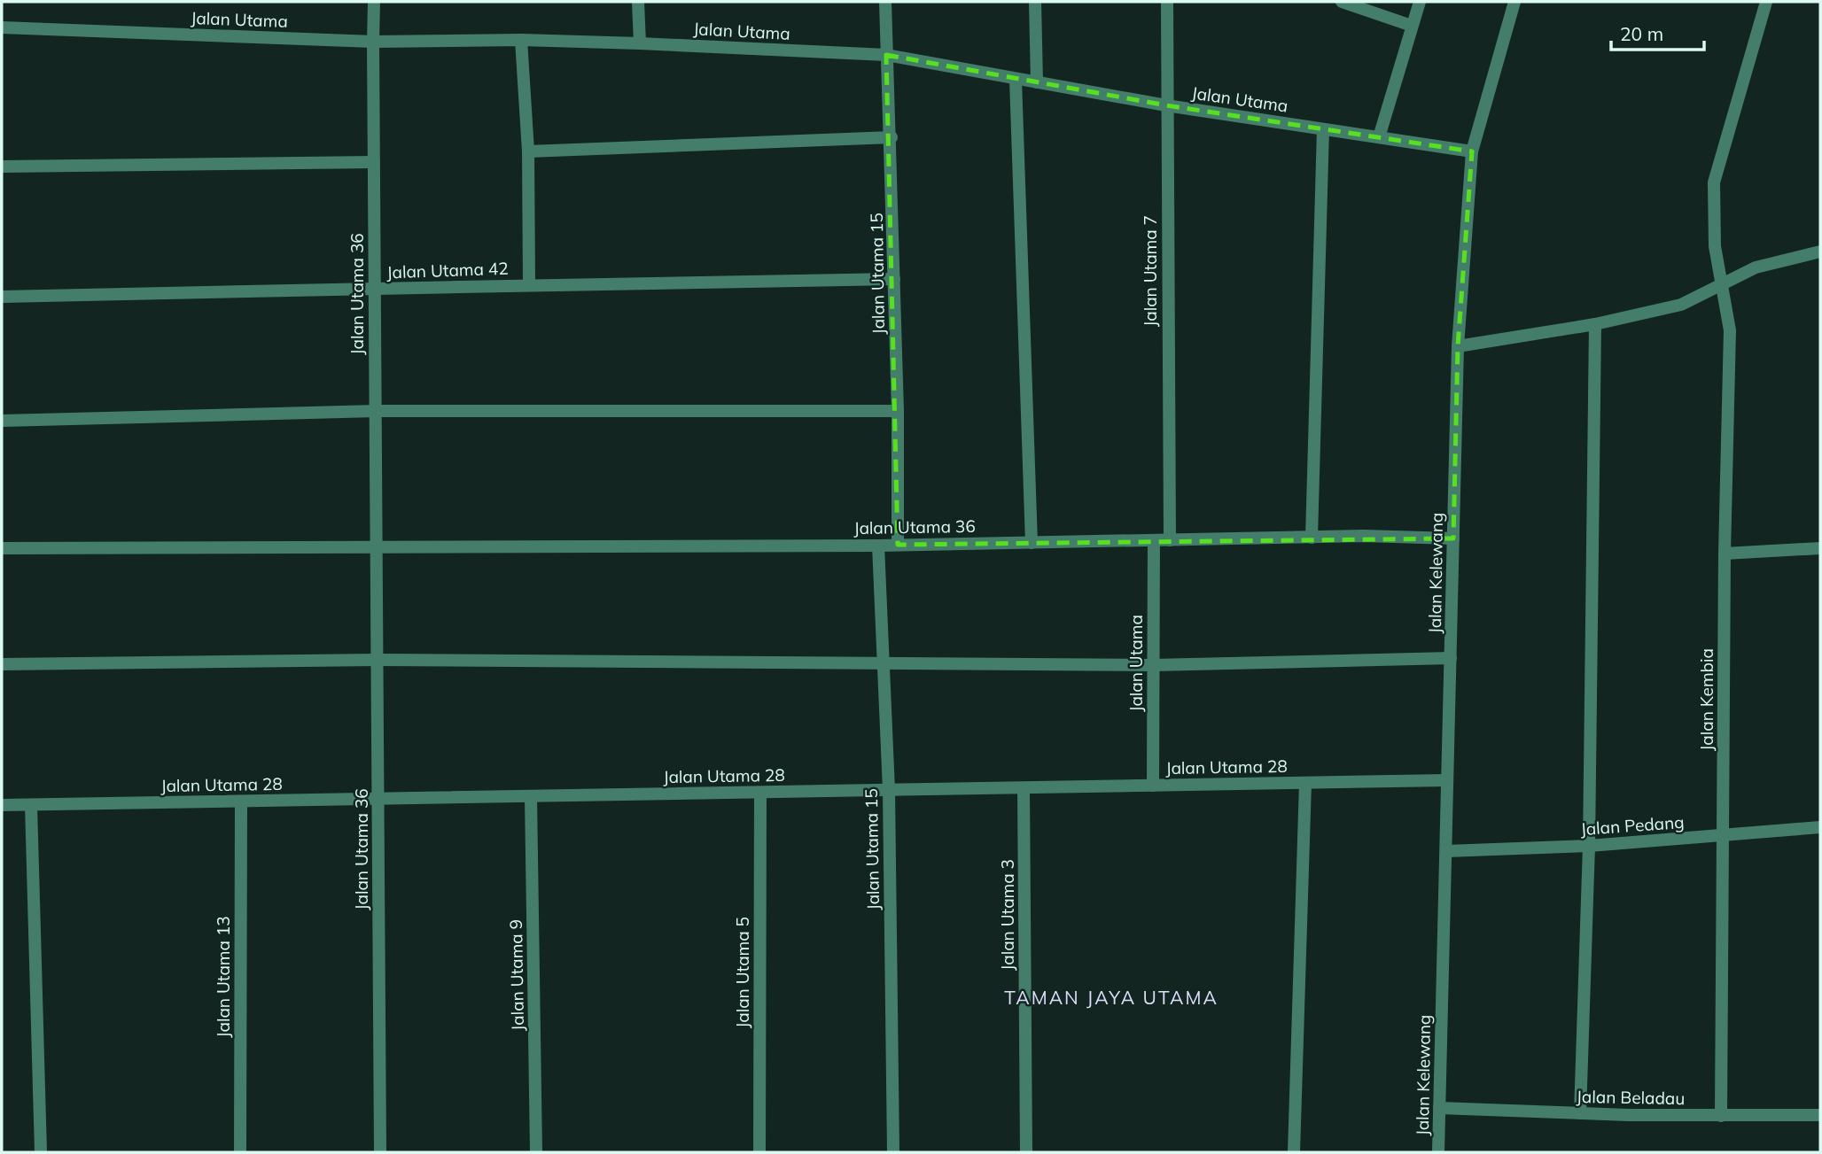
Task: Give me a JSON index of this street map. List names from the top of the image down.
{
  "streets": {
    "street": [
      "Jalan Utama",
      "Jalan Utama 42",
      "Jalan Utama 7",
      "Jalan Utama 15",
      "Jalan Utama 36",
      "Jalan Kelewang",
      "Jalan Kembia",
      "Jalan Utama 28",
      "Jalan Pedang",
      "Jalan Utama 3",
      "Jalan Utama 5",
      "Jalan Utama 9",
      "Jalan Utama 13",
      "Jalan Beladau"
    ]
  },
  "crossings": [
    ["Jalan Utama", "Jalan Utama 7"],
    ["Jalan Utama", "Jalan Utama 15"],
    ["Jalan Utama", "Jalan Utama 36"],
    ["Jalan Utama", "Jalan Kelewang"],
    ["Jalan Utama", "Jalan Utama 28"],
    ["Jalan Utama 42", "Jalan Utama 15"],
    ["Jalan Utama 42", "Jalan Utama 36"],
    ["Jalan Utama 7", "Jalan Utama 36"],
    ["Jalan Utama 15", "Jalan Utama 36"],
    ["Jalan Utama 15", "Jalan Utama 28"],
    ["Jalan Utama 36", "Jalan Kelewang"],
    ["Jalan Utama 36", "Jalan Utama 28"],
    ["Jalan Kelewang", "Jalan Utama 28"],
    ["Jalan Kelewang", "Jalan Pedang"],
    ["Jalan Kelewang", "Jalan Beladau"],
    ["Jalan Kembia", "Jalan Pedang"],
    ["Jalan Kembia", "Jalan Beladau"],
    ["Jalan Utama 28", "Jalan Utama 3"],
    ["Jalan Utama 28", "Jalan Utama 5"],
    ["Jalan Utama 28", "Jalan Utama 9"],
    ["Jalan Utama 28", "Jalan Utama 13"]
  ],
  "districts": ["TAMAN JAYA UTAMA"],
  "scale_bar": "20 m"
}
